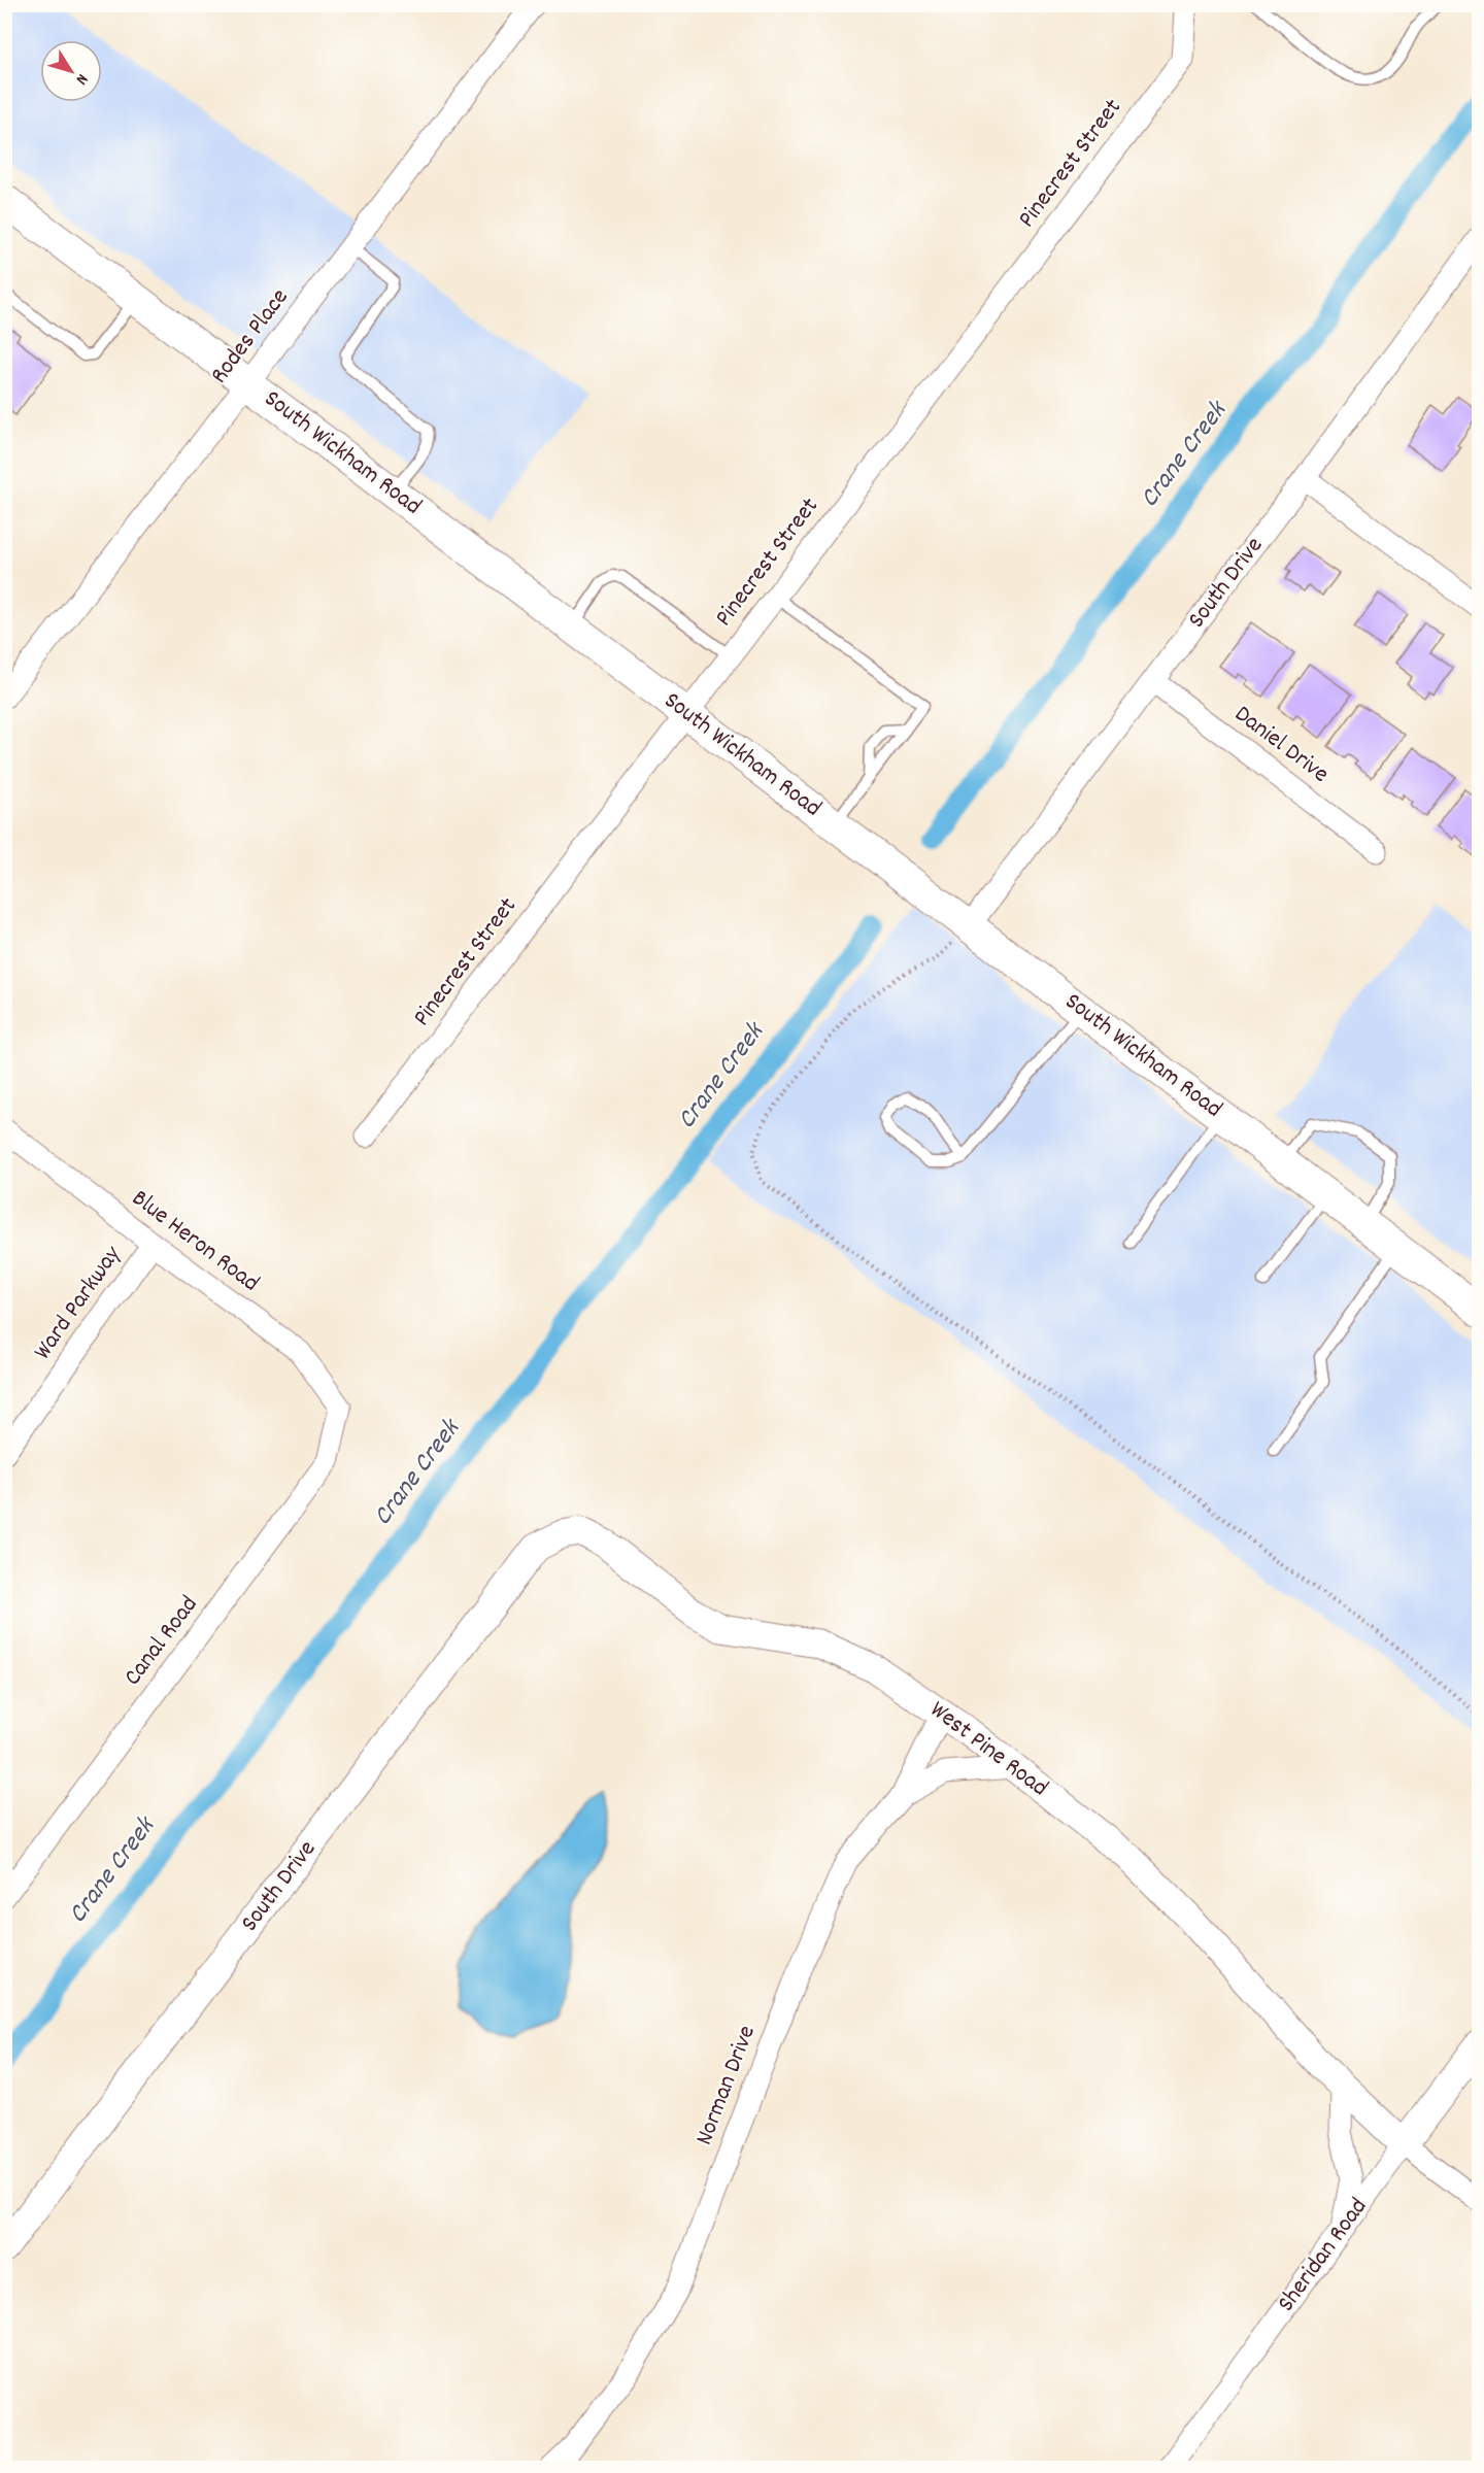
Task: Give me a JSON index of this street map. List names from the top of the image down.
{
  "streets": {
    "main road": ["South Wickham Road"],
    "street": [
      "Pinecrest Street",
      "Rodes Place",
      "South Drive",
      "Daniel Drive",
      "Blue Heron Road",
      "Ward Parkway",
      "Canal Road",
      "West Pine Road",
      "Norman Drive",
      "Sheridan Road"
    ]
  },
  "crossings": [
    ["Pinecrest Street", "South Wickham Road"],
    ["Rodes Place", "South Wickham Road"],
    ["South Wickham Road", "South Drive"],
    ["South Drive", "Daniel Drive"],
    ["South Drive", "West Pine Road"],
    ["Blue Heron Road", "Ward Parkway"],
    ["Blue Heron Road", "Canal Road"],
    ["West Pine Road", "Norman Drive"],
    ["West Pine Road", "Sheridan Road"]
  ],
  "water": ["Crane Creek"],
  "north": "bottom right"
}
